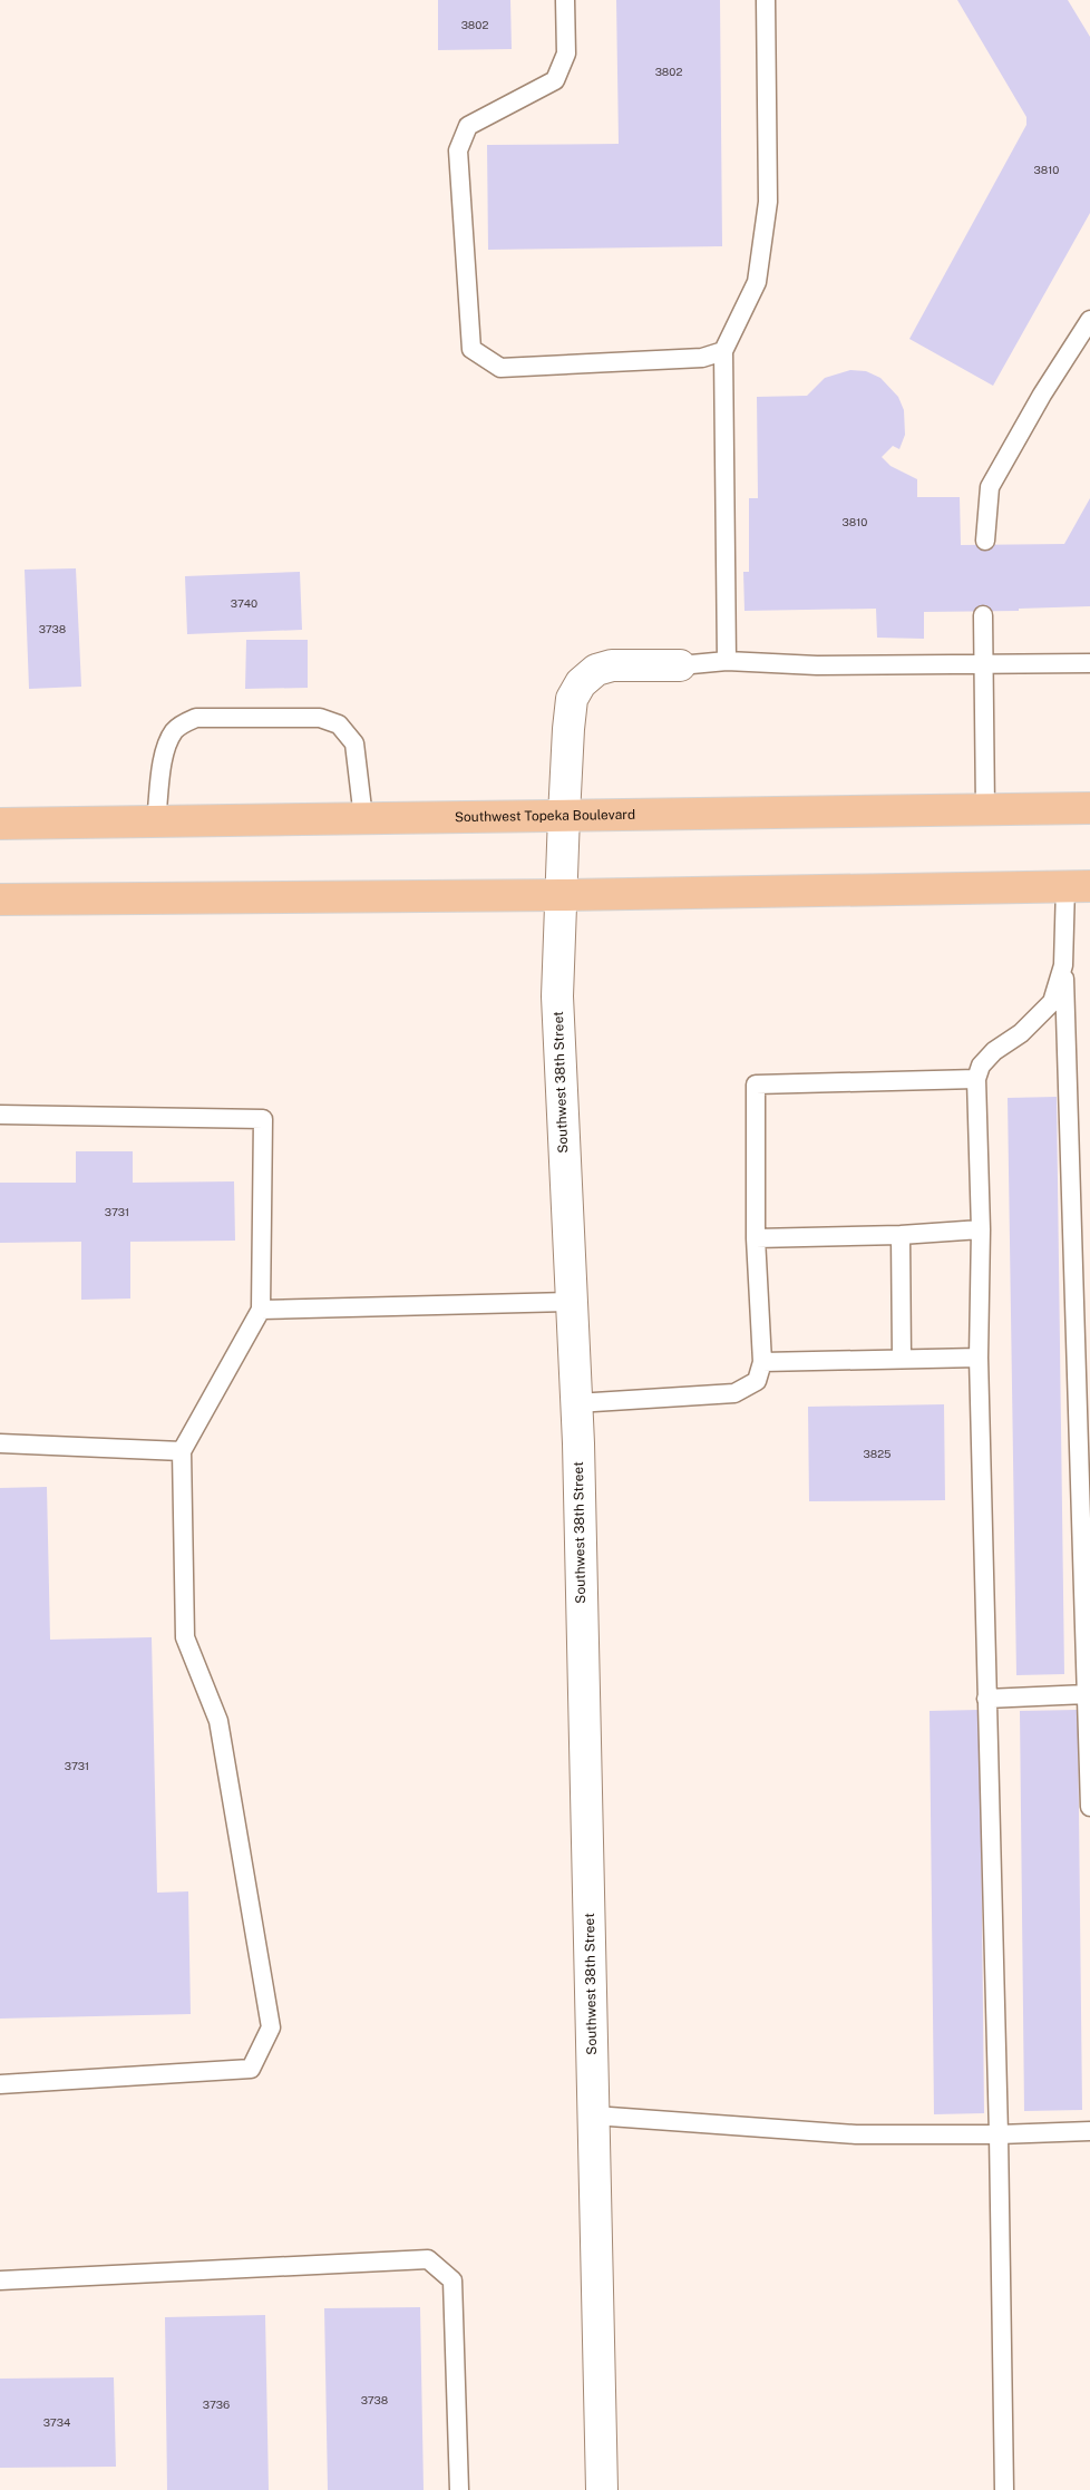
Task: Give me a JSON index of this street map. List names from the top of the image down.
{
  "streets": {
    "main road": ["Southwest Topeka Boulevard"],
    "street": ["Southwest 38th Street"]
  },
  "crossings": [
    ["Southwest Topeka Boulevard", "Southwest 38th Street"]
  ],
  "house_numbers": [
    "3802",
    "3802",
    "3810",
    "3810",
    "3740",
    "3738",
    "3731",
    "3825",
    "3731",
    "3738",
    "3736",
    "3734"
  ]
}
